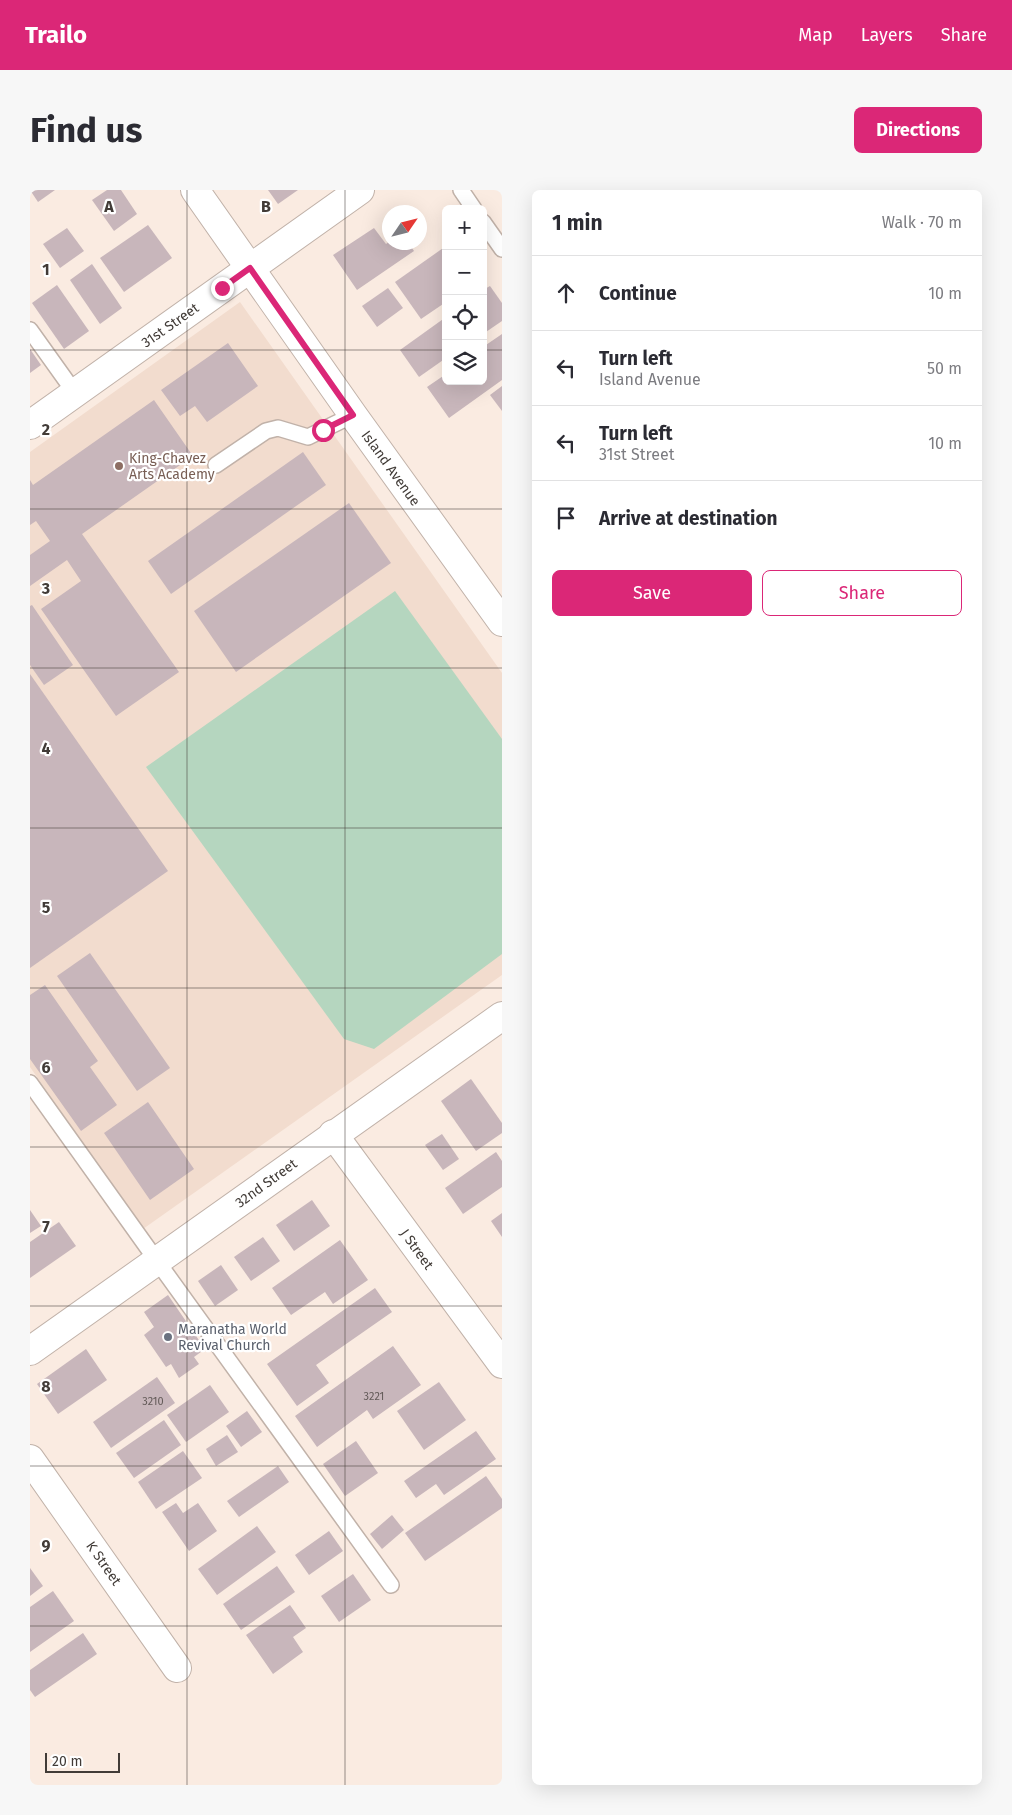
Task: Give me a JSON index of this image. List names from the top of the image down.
{
  "streets": {
    "street": [
      "31st Street",
      "Island Avenue",
      "32nd Street",
      "J Street",
      "K Street"
    ]
  },
  "crossings": [
    ["31st Street", "Island Avenue"],
    ["32nd Street", "J Street"]
  ],
  "places": ["King-Chavez Arts Academy", "Maranatha World Revival Church"],
  "house_numbers": ["3221", "3210"],
  "scale_bar": "20 m",
  "north": "top right",
  "page": {
    "header": "Trailo",
    "nav": ["Map", "Layers", "Share"],
    "buttons": [
      "Directions",
      ["Save", "Share"]
    ],
    "title": "Find us",
    "heading": ["1 min", "Walk · 70 m"],
    "map_buttons": ["+", "−"],
    "list": [
      ["Continue", "10 m"],
      ["Turn left", "Island Avenue", "50 m"],
      ["Turn left", "31st Street", "10 m"],
      "Arrive at destination"
    ],
    "scale": "20 m"
  },
  "grid": {
    "columns": ["A", "B"],
    "rows": [
      "1",
      "2",
      "3",
      "4",
      "5",
      "6",
      "7",
      "8",
      "9"
    ]
  }
}
